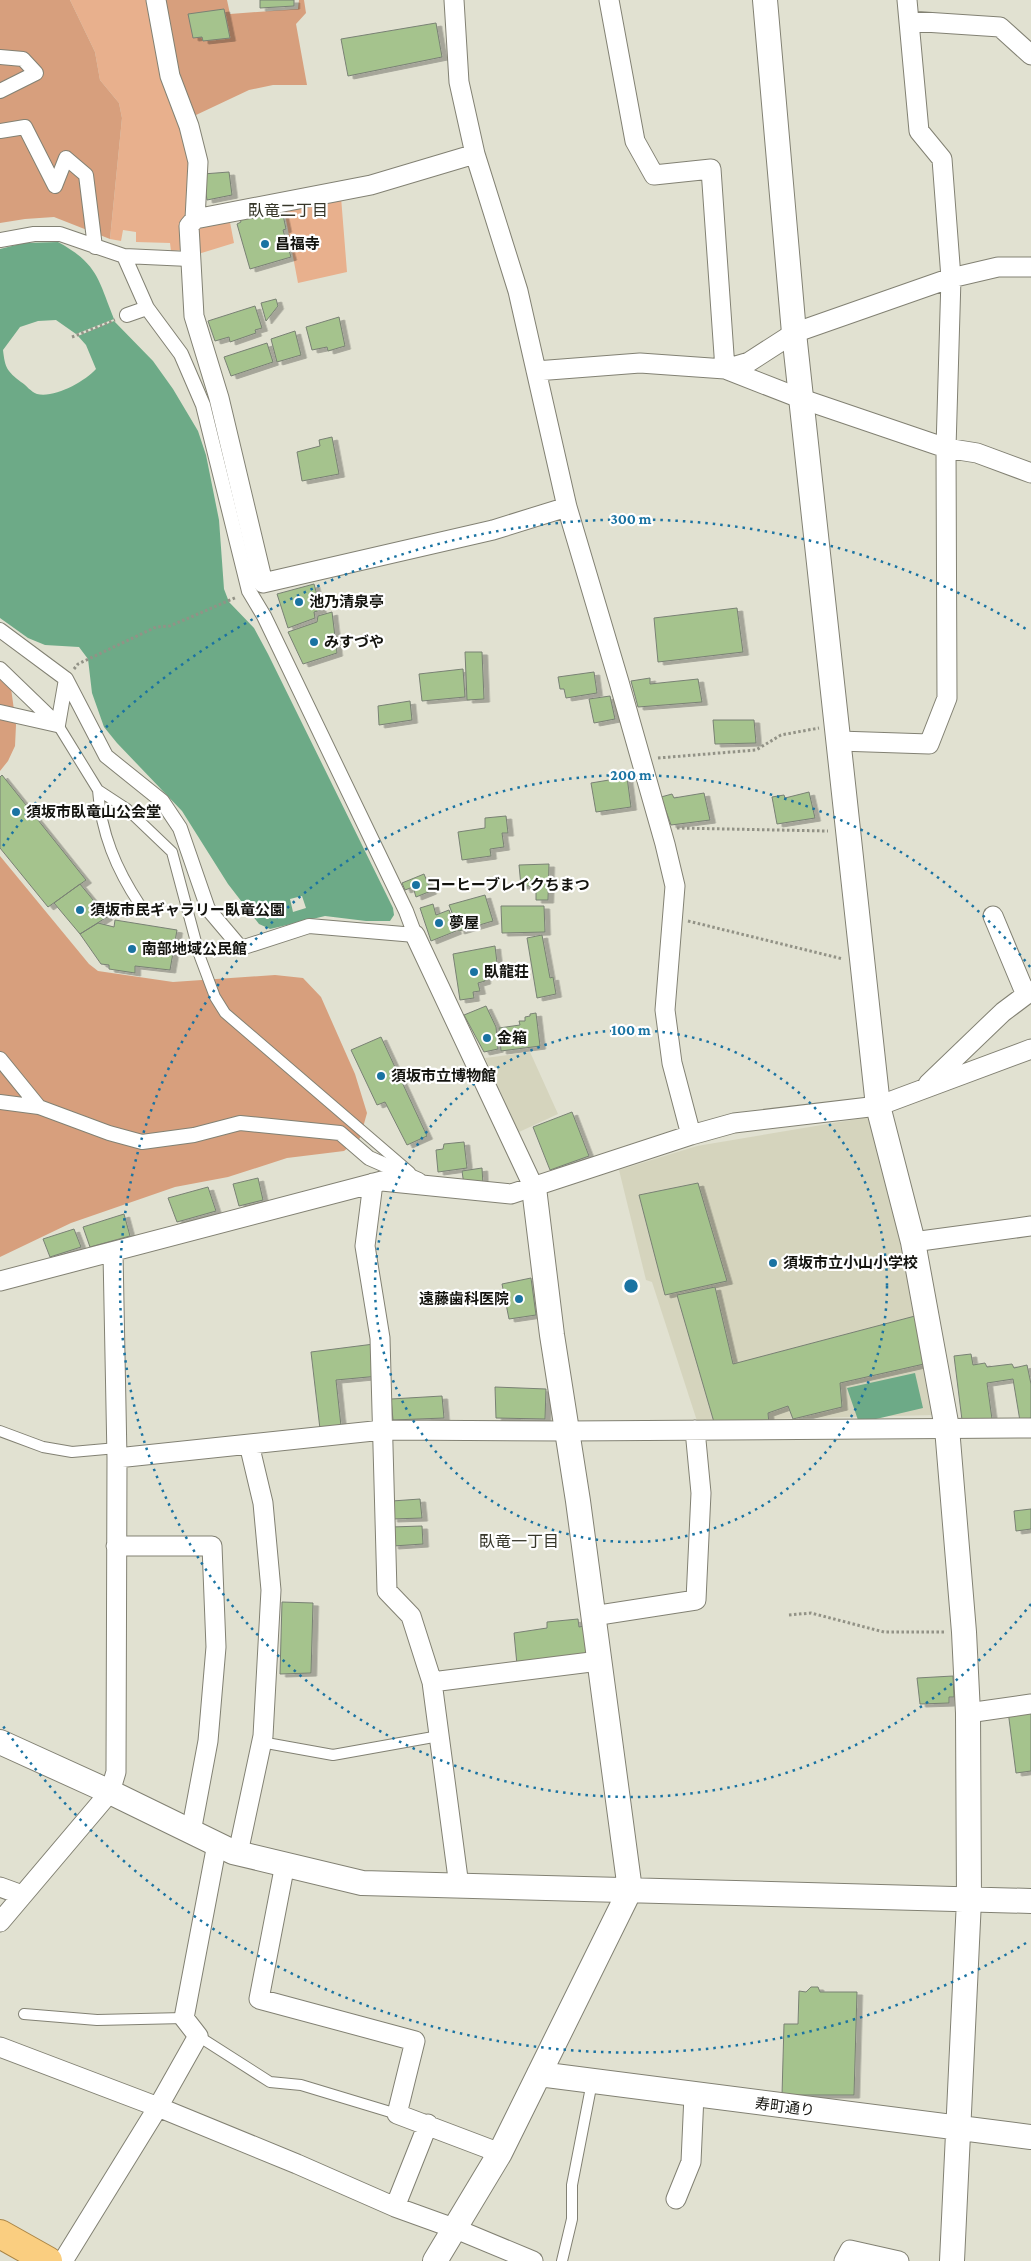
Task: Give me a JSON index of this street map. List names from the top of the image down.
{
  "streets": {
    "street": ["寿町通り"]
  },
  "districts": ["臥竜二丁目", "臥竜一丁目"],
  "places": [
    "昌福寺",
    "池乃清泉亭",
    "みすづや",
    "須坂市臥竜山公会堂",
    "コーヒーブレイクちまつ",
    "須坂市民ギャラリー臥竜公園",
    "夢屋",
    "南部地域公民館",
    "臥龍荘",
    "金箱",
    "須坂市立博物館",
    "須坂市立小山小学校",
    "遠藤歯科医院"
  ],
  "rings": ["300 m", "200 m", "100 m"]
}
